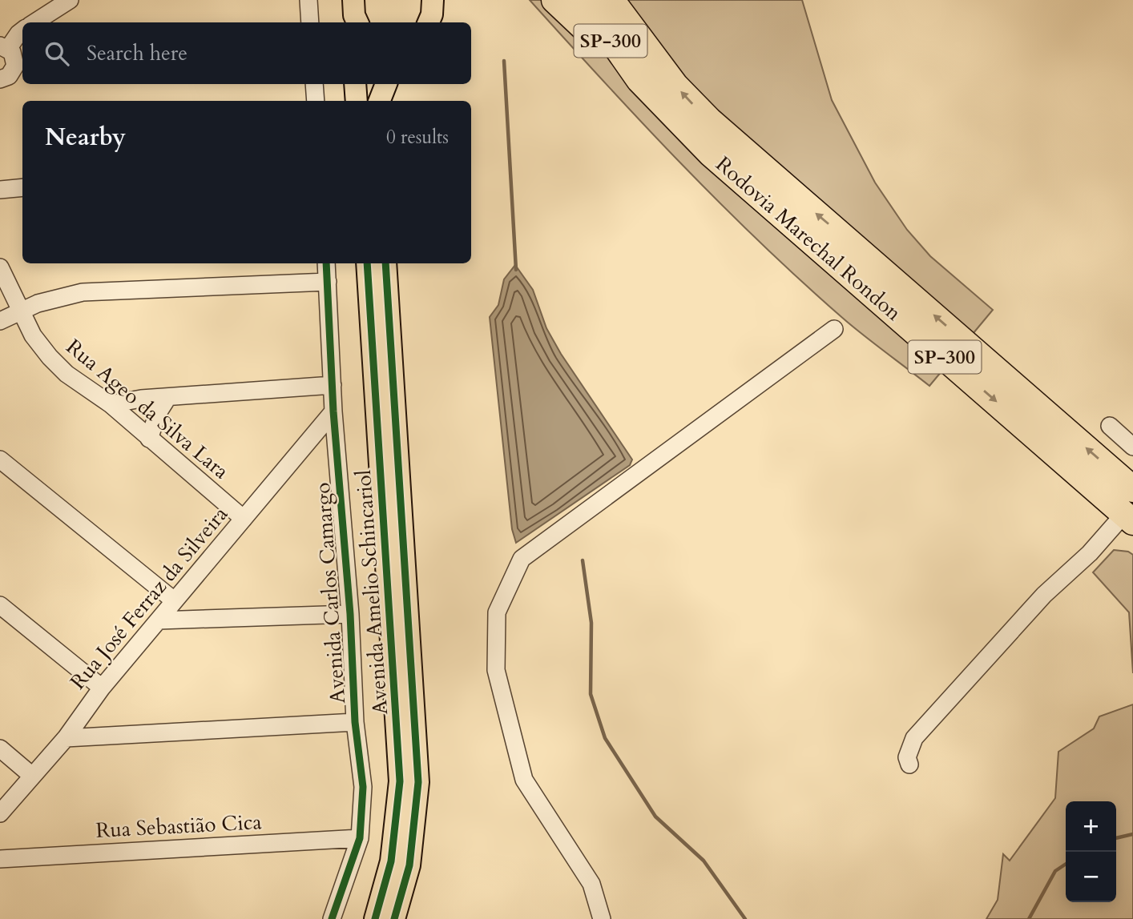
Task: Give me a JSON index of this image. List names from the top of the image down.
{
  "streets": {
    "highway": ["SP-300", "Rodovia Marechal Rondon"],
    "main road": ["Avenida Amelio Schincariol"],
    "street": [
      "Rua Ageo da Silva Lara",
      "Avenida Carlos Camargo",
      "Rua José Ferraz da Silveira",
      "Rua Sebastião Cica"
    ]
  },
  "crossings": [
    ["Rua Ageo da Silva Lara", "Rua José Ferraz da Silveira"],
    ["Avenida Carlos Camargo", "Rua José Ferraz da Silveira"],
    ["Avenida Carlos Camargo", "Rua Sebastião Cica"]
  ],
  "page": {
    "search": "Search here",
    "heading": ["Nearby", "0 results"],
    "map_buttons": ["+", "−"]
  }
}
